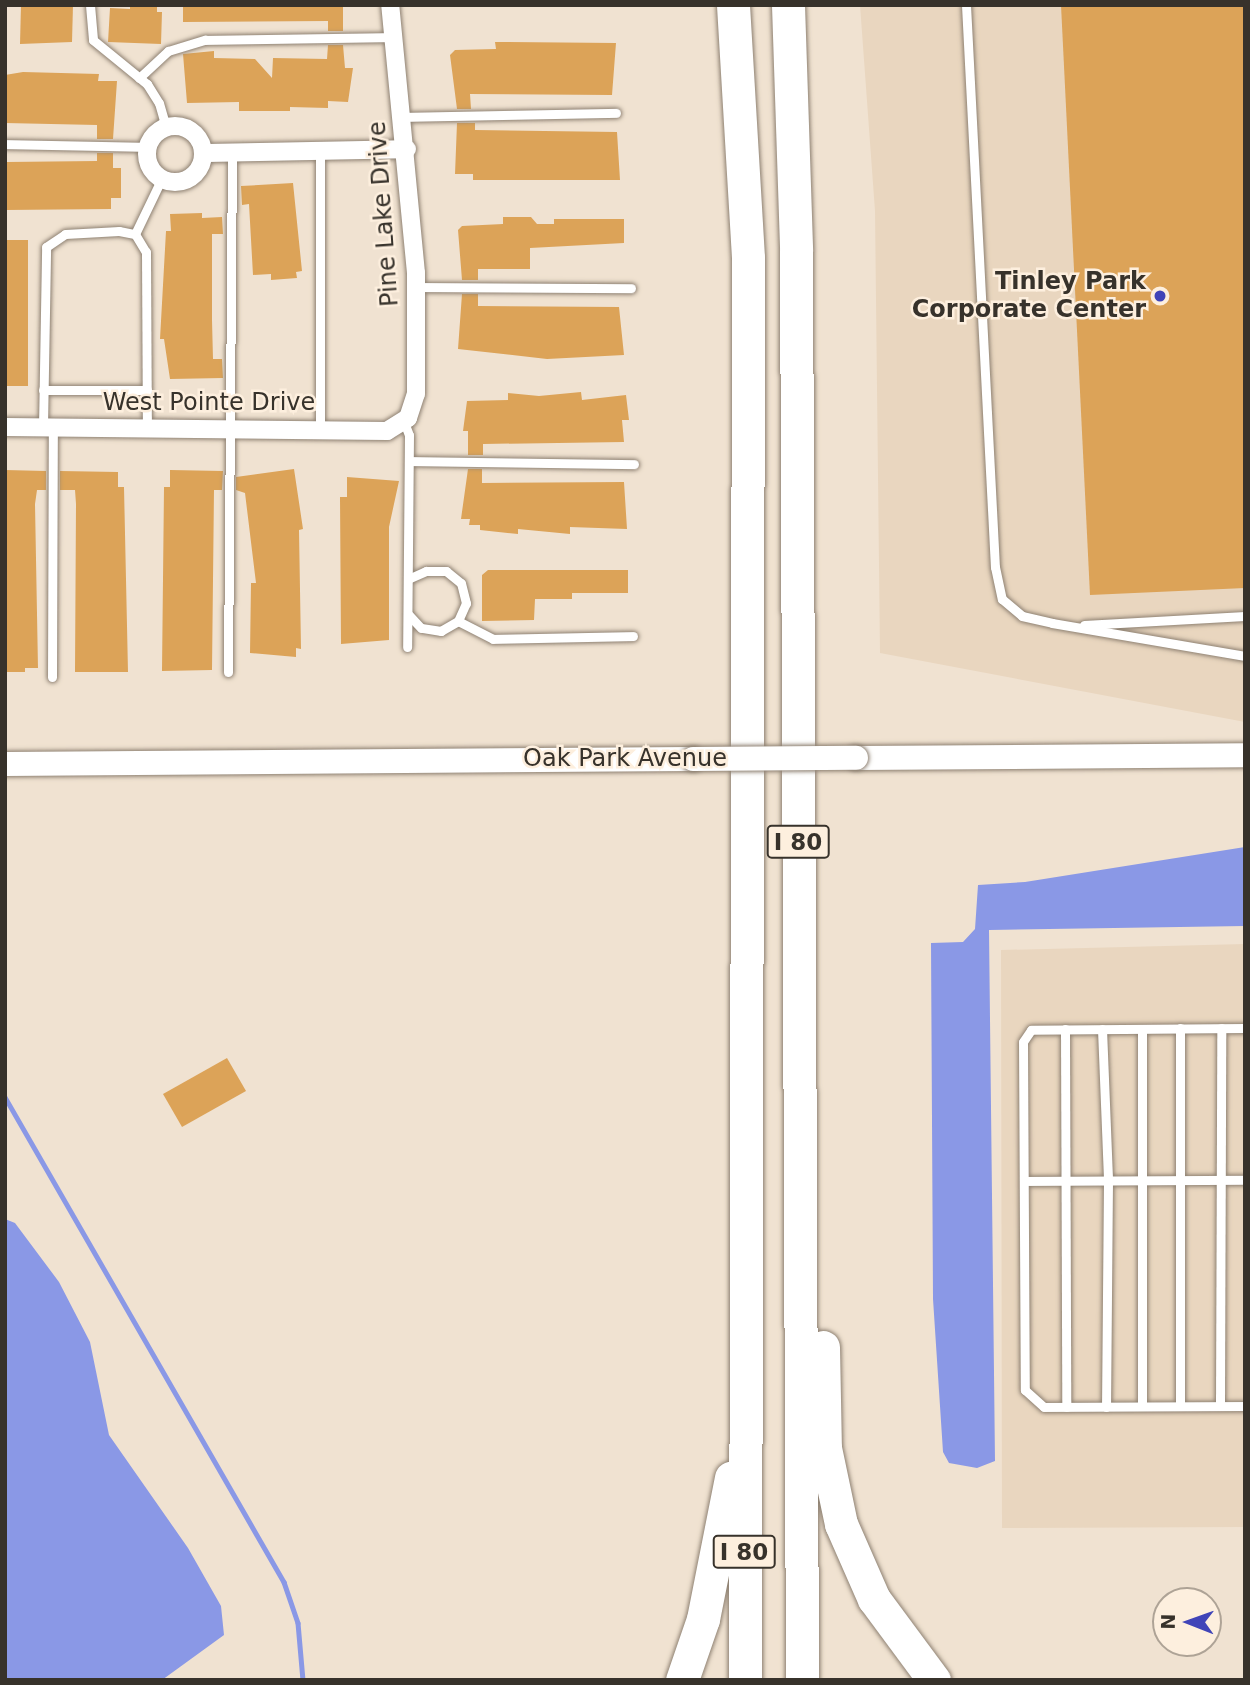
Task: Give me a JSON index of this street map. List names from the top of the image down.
{
  "streets": {
    "highway": ["I 80"],
    "street": ["Pine Lake Drive", "West Pointe Drive", "Oak Park Avenue"]
  },
  "crossings": [
    ["Pine Lake Drive", "West Pointe Drive"]
  ],
  "places": ["Tinley Park Corporate Center"],
  "north": "left"
}
